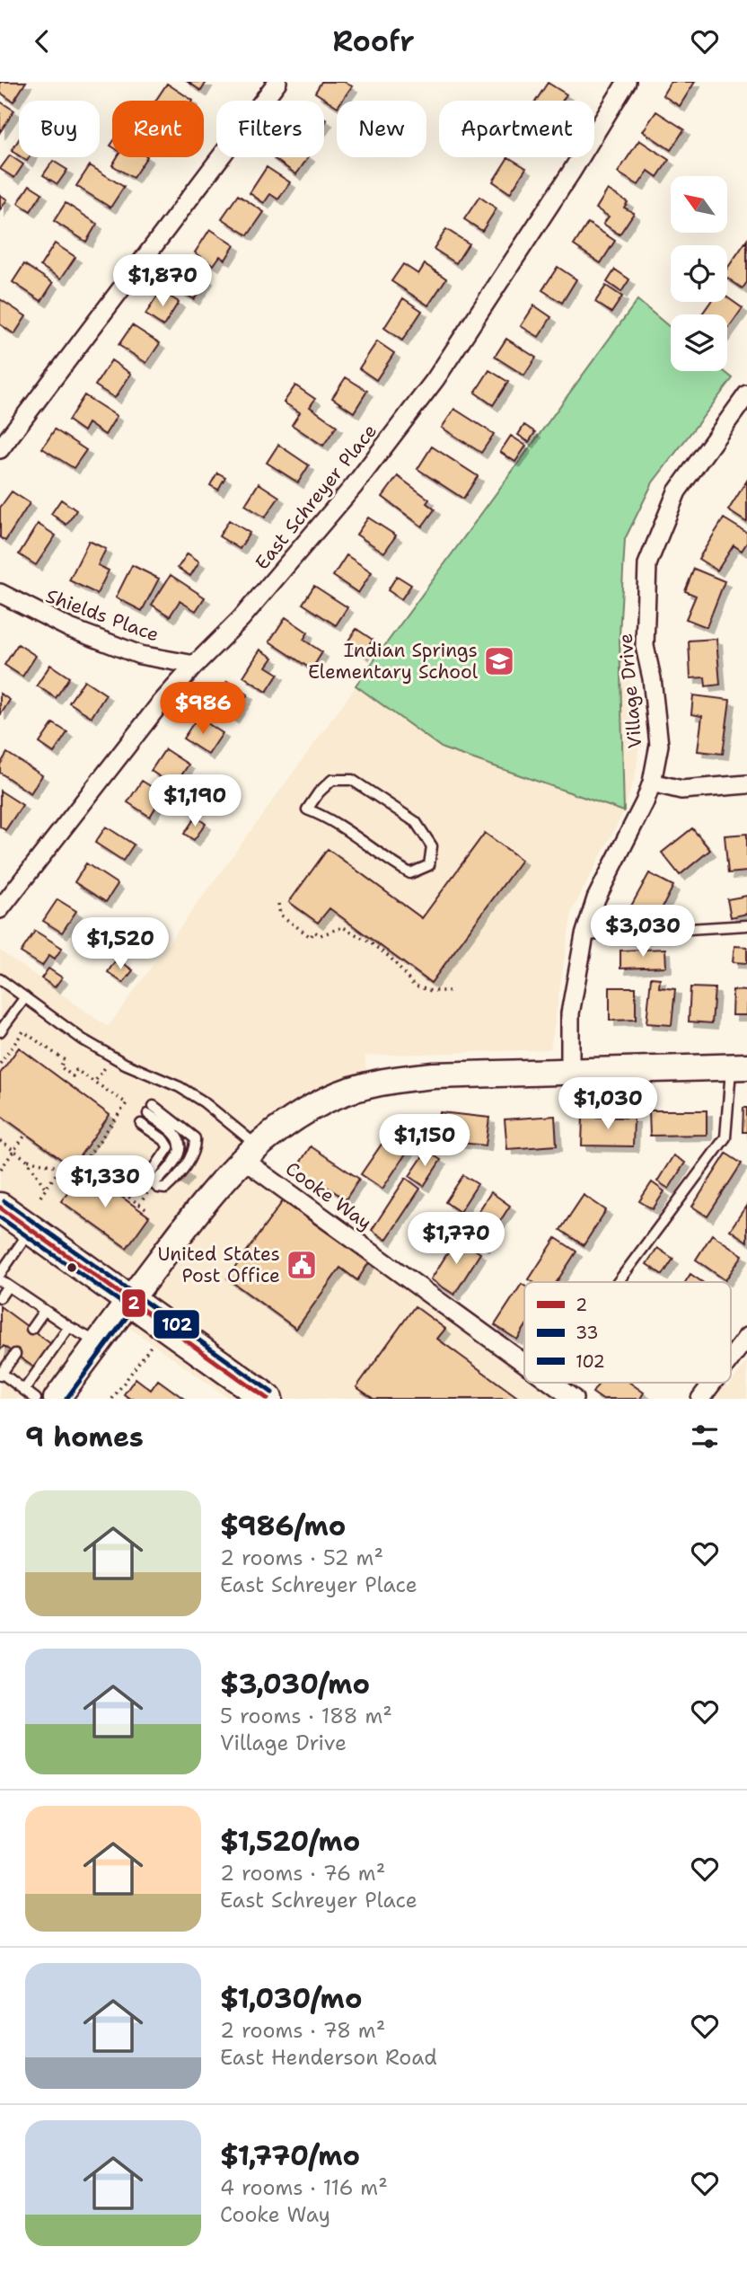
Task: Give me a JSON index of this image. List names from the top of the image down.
{
  "streets": {
    "street": [
      "East Schreyer Place",
      "Shields Place",
      "Village Drive",
      "Cooke Way"
    ]
  },
  "crossings": [
    ["East Schreyer Place", "Shields Place"]
  ],
  "places": {
    "school or university": ["Indian Springs Elementary School"],
    "public building": ["United States Post Office"]
  },
  "lines": ["transit line 102", "transit line 2", "transit line 33"],
  "legend": ["2", "33", "102"],
  "north": "top left",
  "page": {
    "header": "Roofr",
    "chip": [
      "Buy",
      "Rent",
      "Filters",
      "New",
      "Apartment"
    ],
    "price": [
      "$1,870",
      "$986",
      "$1,190",
      "$3,030",
      "$1,520",
      "$1,030",
      "$1,150",
      "$1,330",
      "$1,770"
    ],
    "heading": "9 homes",
    "list": [
      {
        "name": "$986/mo",
        "note": "2 rooms · 52 m² · East Schreyer Place"
      },
      {
        "name": "$3,030/mo",
        "note": "5 rooms · 188 m² · Village Drive"
      },
      {
        "name": "$1,520/mo",
        "note": "2 rooms · 76 m² · East Schreyer Place"
      },
      {
        "name": "$1,030/mo",
        "note": "2 rooms · 78 m² · East Henderson Road"
      },
      {
        "name": "$1,770/mo",
        "note": "4 rooms · 116 m² · Cooke Way"
      }
    ]
  }
}
